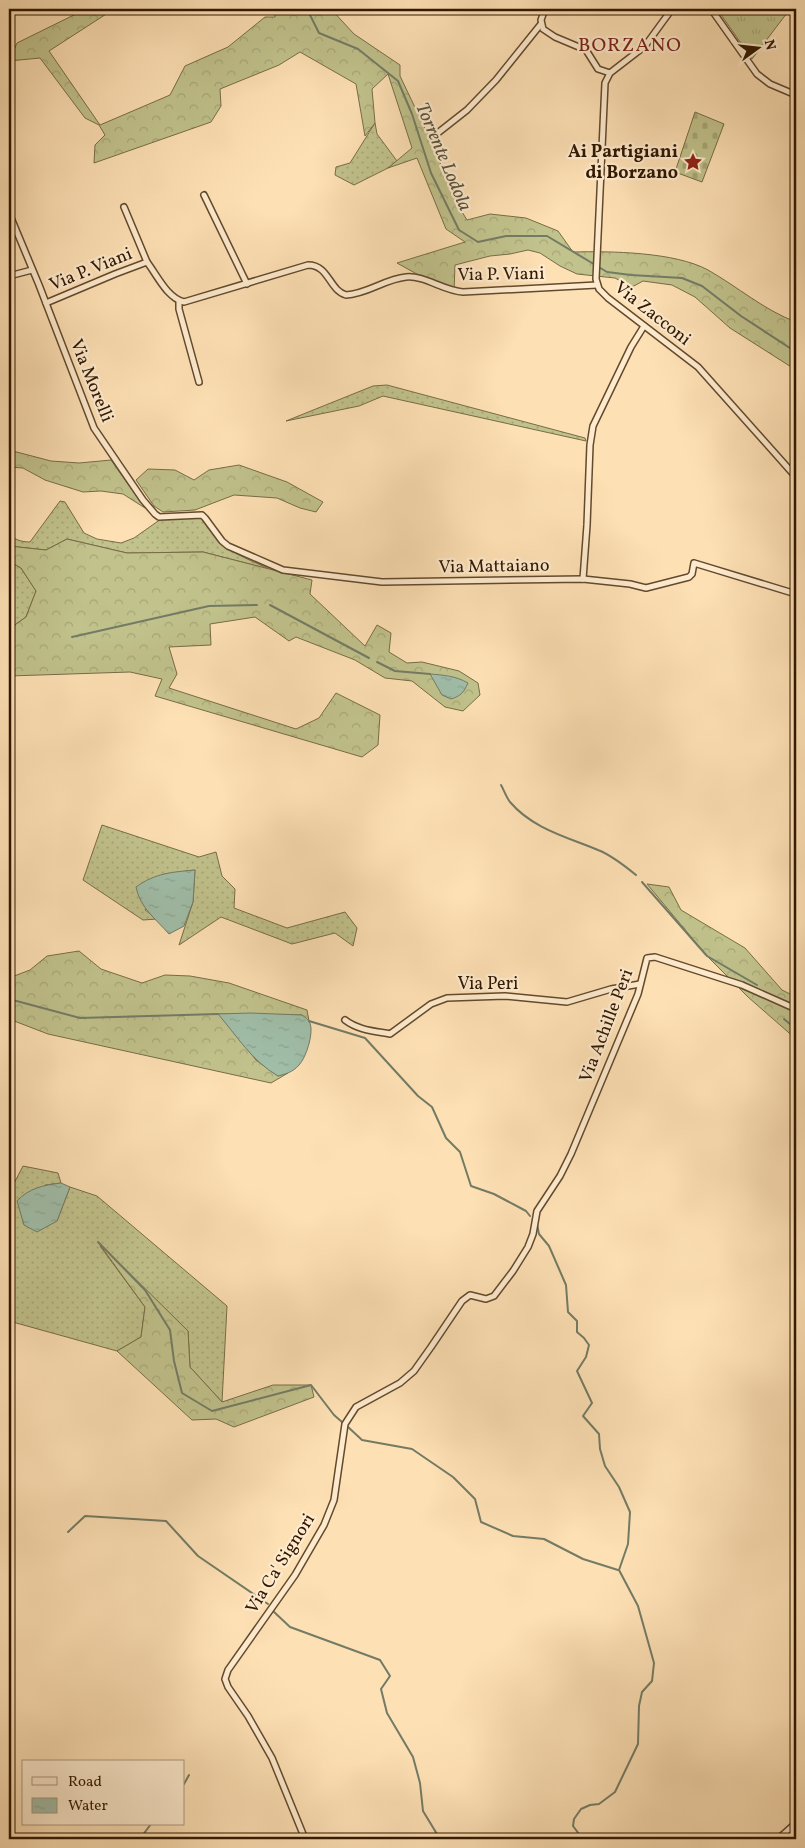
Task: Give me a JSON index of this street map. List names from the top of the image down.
{
  "streets": {
    "street": [
      "Via P. Viani",
      "Via Zacconi",
      "Via Morelli",
      "Via Mattaiano",
      "Via Peri",
      "Via Achille Peri",
      "Via Ca' Signori"
    ]
  },
  "crossings": [
    ["Via P. Viani", "Via Zacconi"],
    ["Via P. Viani", "Via Morelli"],
    ["Via Morelli", "Via Mattaiano"],
    ["Via Peri", "Via Achille Peri"],
    ["Via Achille Peri", "Via Ca' Signori"]
  ],
  "districts": ["BORZANO"],
  "water": ["Torrente Lodola"],
  "places": {
    "place": ["Ai Partigiani di Borzano"]
  },
  "legend": ["Road", "Water"],
  "north": "right"
}
